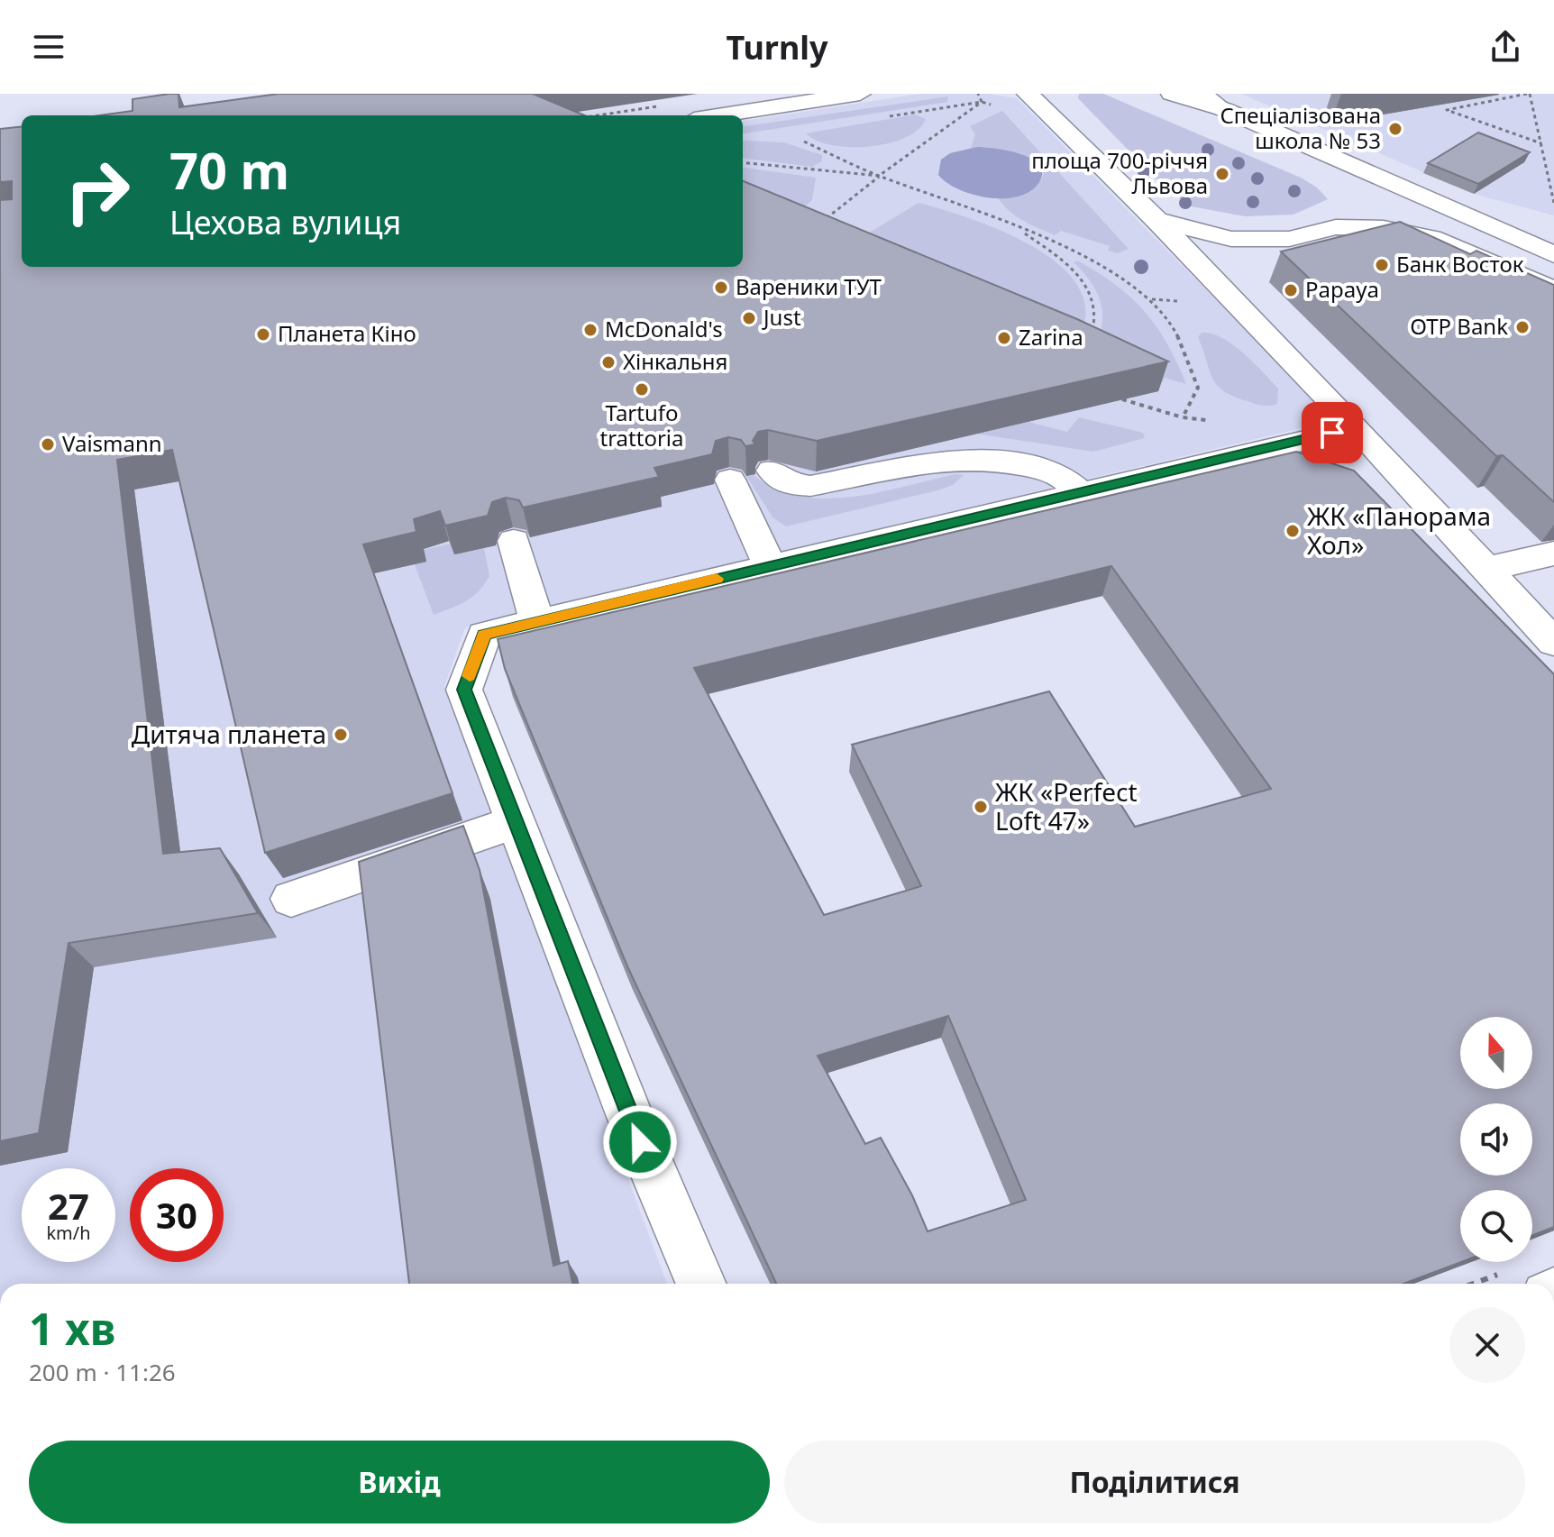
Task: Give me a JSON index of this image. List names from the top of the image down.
{
  "places": [
    "Спеціалізована школа № 53",
    "площа 700-річчя Львова",
    "Банк Восток",
    "Вареники ТУТ",
    "Papaya",
    "Just",
    "OTP Bank",
    "McDonald's",
    "Планета Кіно",
    "Zarina",
    "Хінкальня",
    "Tartufo trattoria",
    "Vaismann",
    "ЖК «Панорама Хол»",
    "Дитяча планета",
    "ЖК «Perfect Loft 47»"
  ],
  "north": "top",
  "page": {
    "header": "Turnly",
    "turn": ["70 m", "Цехова вулиця"],
    "speed": "27 km/h",
    "limit": "30",
    "heading": ["1 хв", "200 m · 11:26"],
    "buttons": ["Вихід", "Поділитися"]
  }
}
